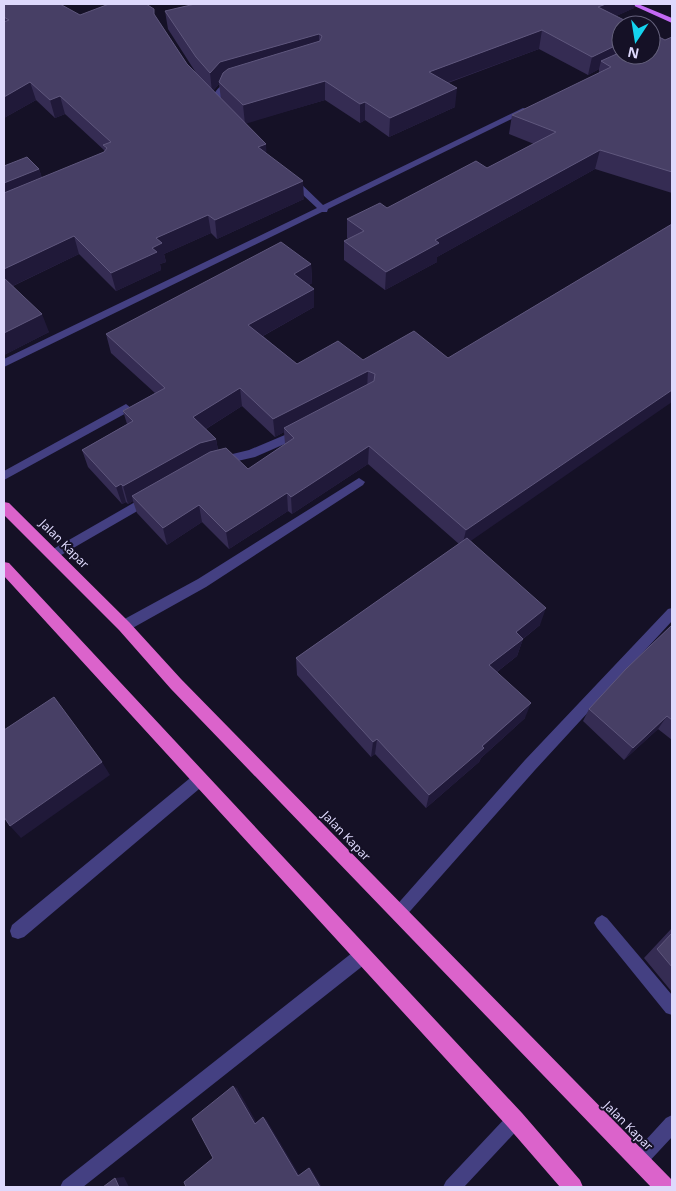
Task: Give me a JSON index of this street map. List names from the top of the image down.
{
  "streets": {
    "highway": ["Jalan Kapar"]
  },
  "north": "bottom"
}
